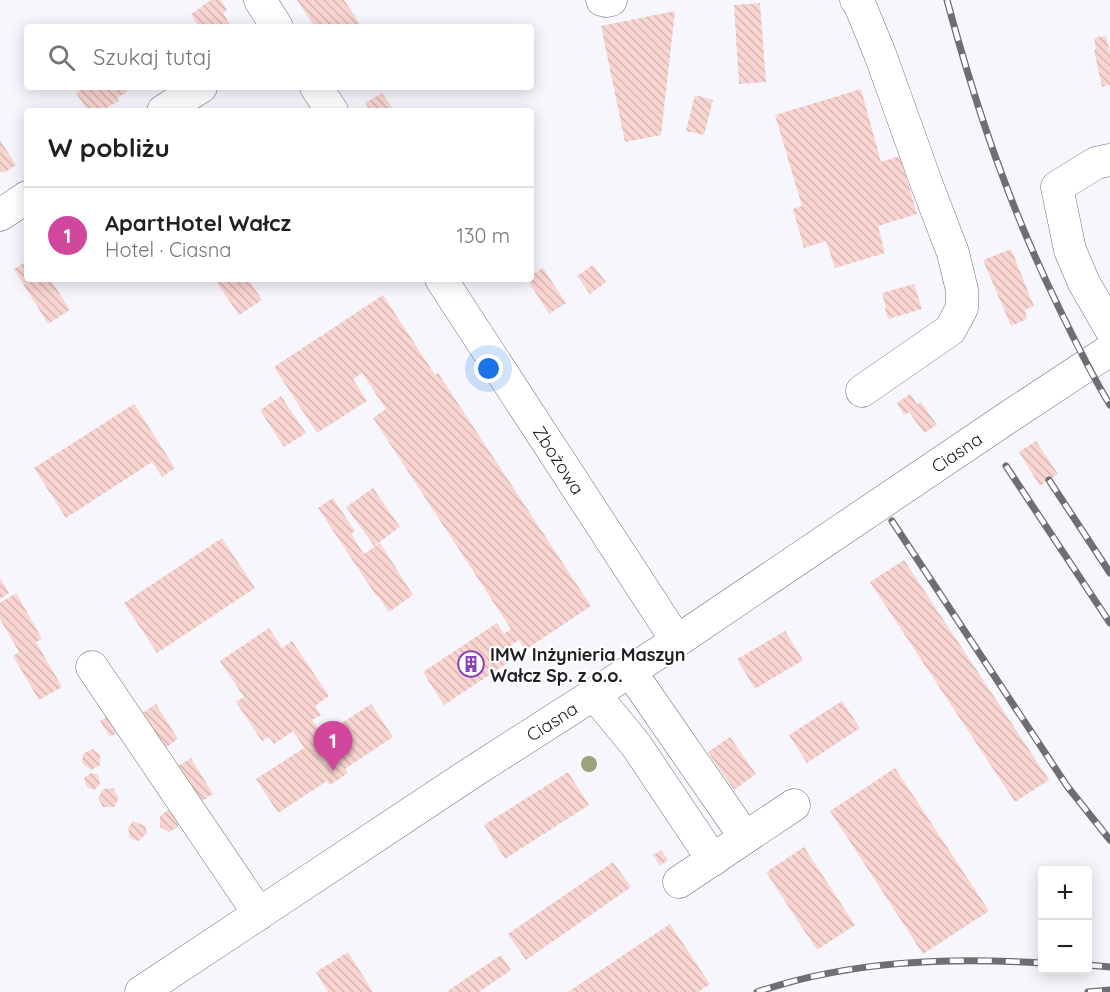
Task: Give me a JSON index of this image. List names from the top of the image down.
{
  "streets": {
    "street": ["Ciasna", "Zbożowa"]
  },
  "crossings": [
    ["Ciasna", "Zbożowa"]
  ],
  "places": {
    "building": ["IMW Inżynieria Maszyn Wałcz Sp. z o.o."]
  },
  "page": {
    "search": "Szukaj tutaj",
    "heading": "W pobliżu",
    "list": [
      {
        "mark": "1",
        "name": "ApartHotel Wałcz",
        "note": "Hotel · Ciasna",
        "value": "130 m"
      }
    ],
    "pins": "1",
    "map_buttons": ["+", "−"]
  }
}
